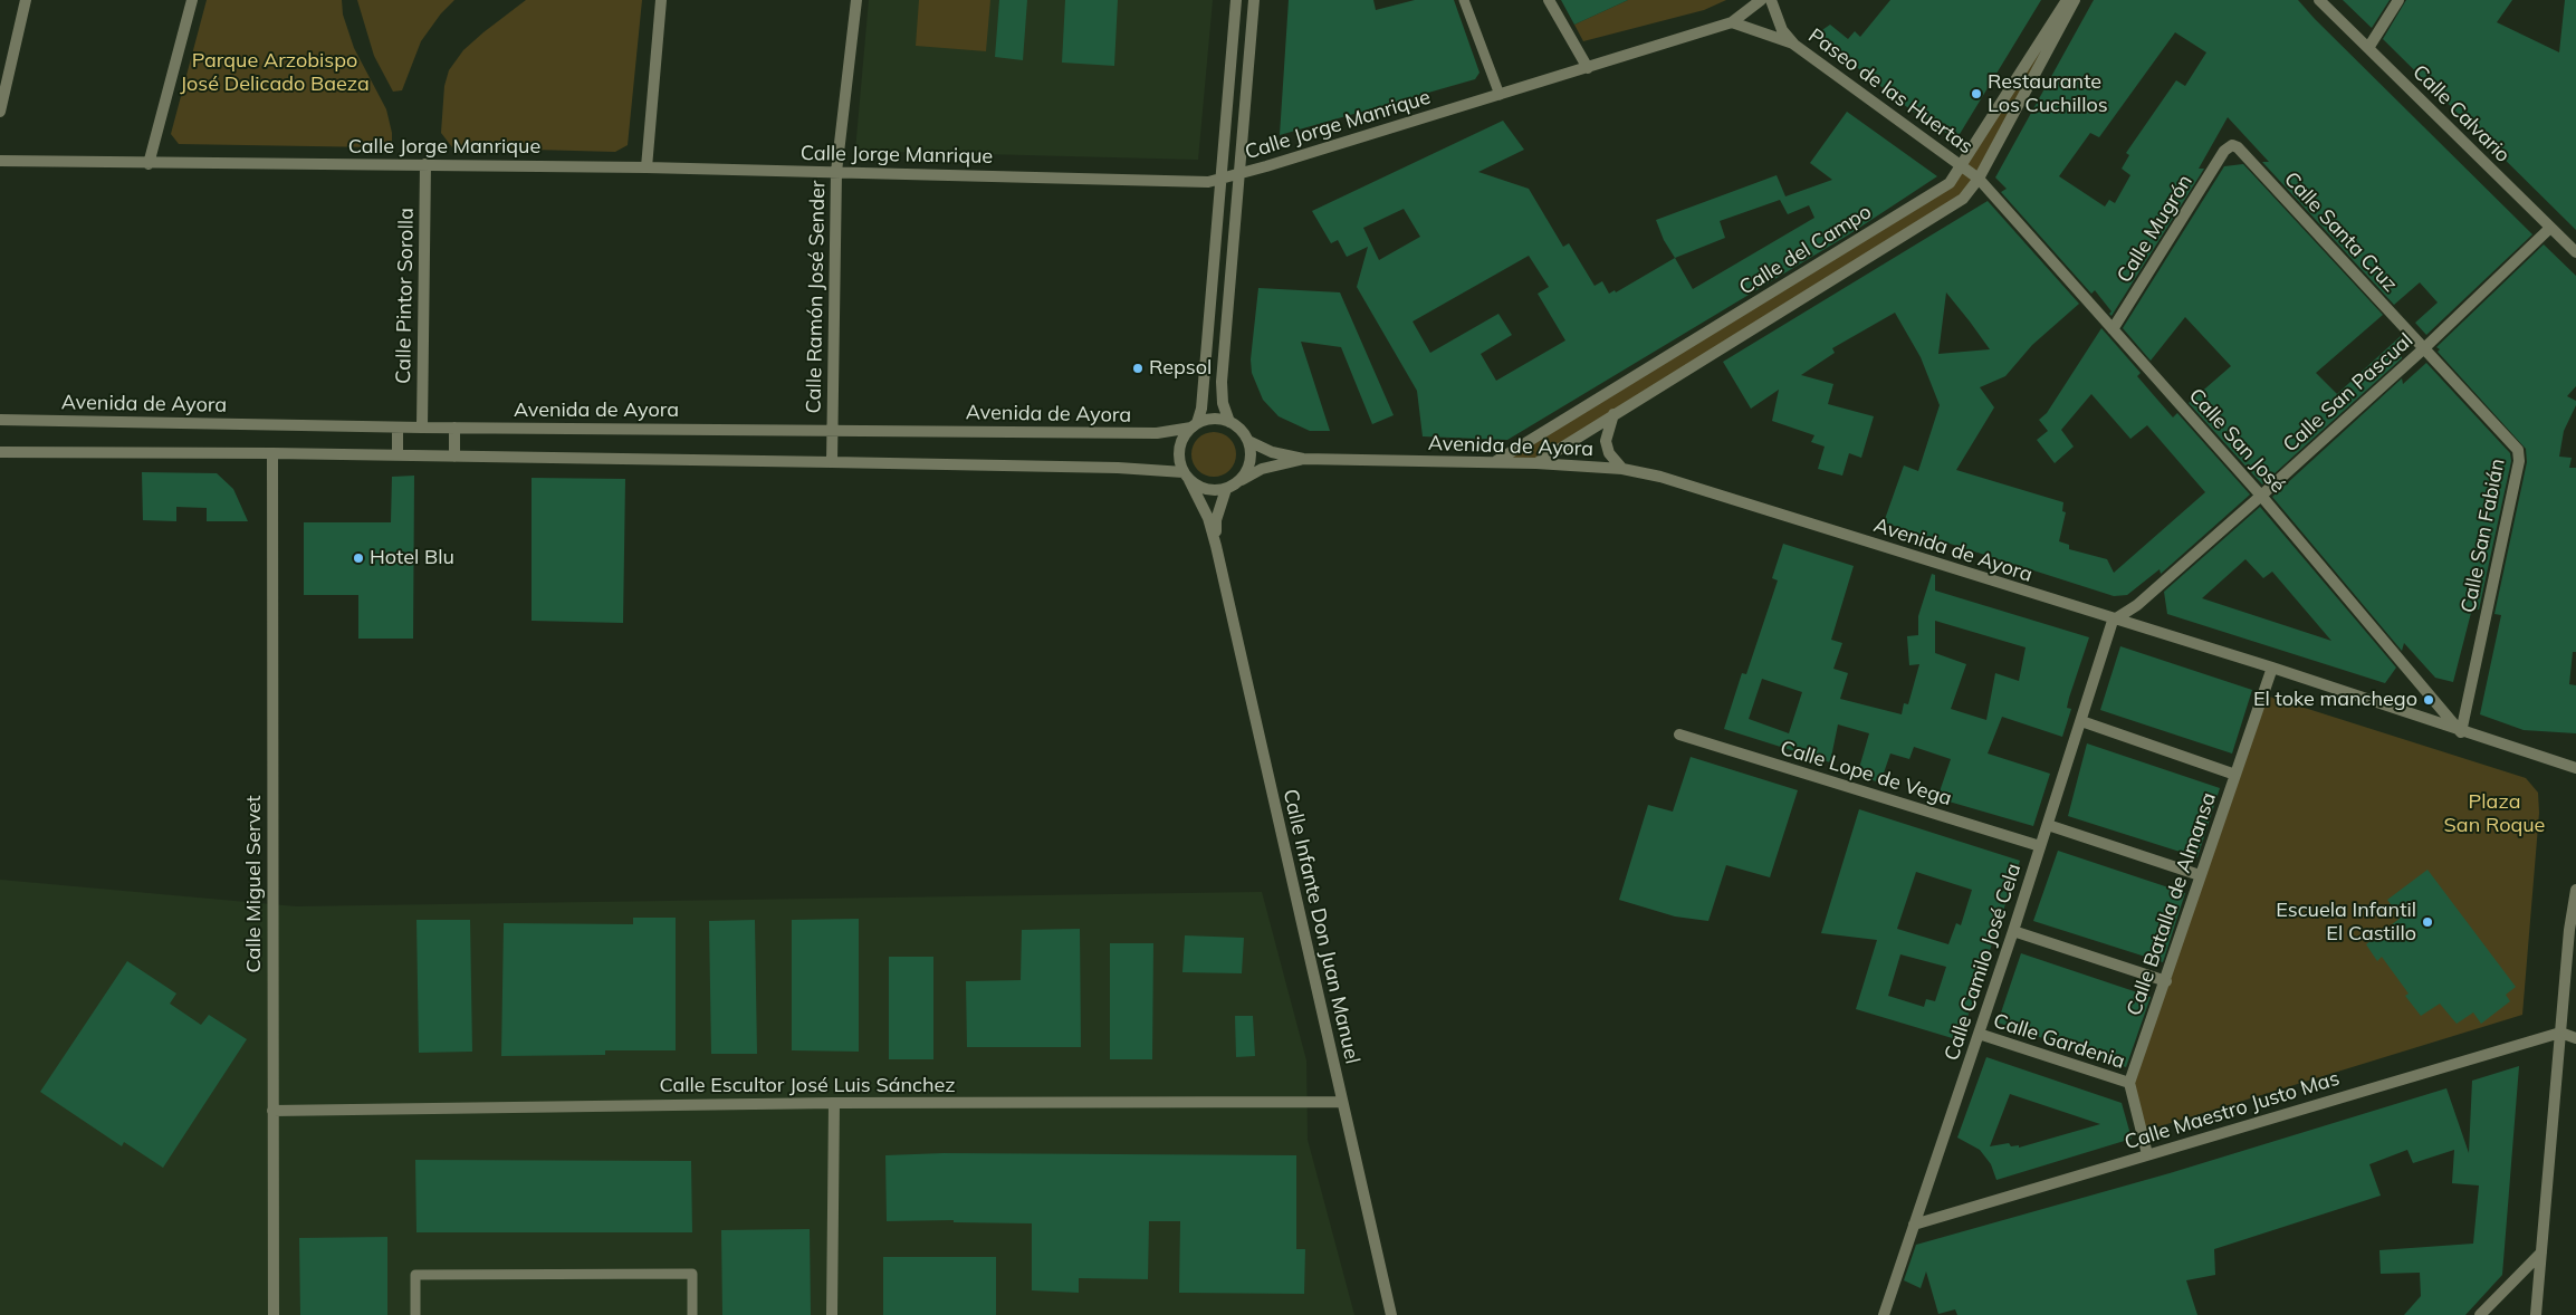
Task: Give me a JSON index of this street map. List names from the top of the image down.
{
  "streets": {
    "street": [
      "Paseo de las Huertas",
      "Calle Calvario",
      "Calle Jorge Manrique",
      "Calle Mugrón",
      "Calle Santa Cruz",
      "Calle del Campo",
      "Calle Pintor Sorolla",
      "Calle Ramón José Sender",
      "Calle San Pascual",
      "Avenida de Ayora",
      "Calle San José",
      "Calle San Fabián",
      "Calle Lope de Vega",
      "Calle Miguel Servet",
      "Calle Batalla de Almansa",
      "Calle Infante Don Juan Manuel",
      "Calle Camilo José Cela",
      "Calle Gardenia",
      "Calle Escultor José Luis Sánchez",
      "Calle Maestro Justo Mas"
    ]
  },
  "crossings": [
    ["Paseo de las Huertas", "Calle del Campo"],
    ["Paseo de las Huertas", "Calle San José"],
    ["Calle Calvario", "Calle San Pascual"],
    ["Calle Jorge Manrique", "Calle Pintor Sorolla"],
    ["Calle Jorge Manrique", "Calle Ramón José Sender"],
    ["Calle Mugrón", "Calle Santa Cruz"],
    ["Calle Mugrón", "Calle San José"],
    ["Calle Santa Cruz", "Calle San Pascual"],
    ["Calle Santa Cruz", "Calle San Fabián"],
    ["Calle del Campo", "Avenida de Ayora"],
    ["Calle del Campo", "Calle San José"],
    ["Calle Pintor Sorolla", "Avenida de Ayora"],
    ["Calle Ramón José Sender", "Avenida de Ayora"],
    ["Calle San Pascual", "Avenida de Ayora"],
    ["Calle San Pascual", "Calle San José"],
    ["Calle San Pascual", "Calle San Fabián"],
    ["Calle San Pascual", "Calle Camilo José Cela"],
    ["Avenida de Ayora", "Calle San José"],
    ["Avenida de Ayora", "Calle San Fabián"],
    ["Avenida de Ayora", "Calle Batalla de Almansa"],
    ["Avenida de Ayora", "Calle Infante Don Juan Manuel"],
    ["Avenida de Ayora", "Calle Camilo José Cela"],
    ["Calle San José", "Calle San Fabián"],
    ["Calle Lope de Vega", "Calle Camilo José Cela"],
    ["Calle Miguel Servet", "Calle Escultor José Luis Sánchez"],
    ["Calle Batalla de Almansa", "Calle Gardenia"],
    ["Calle Infante Don Juan Manuel", "Calle Escultor José Luis Sánchez"],
    ["Calle Camilo José Cela", "Calle Gardenia"],
    ["Calle Camilo José Cela", "Calle Maestro Justo Mas"]
  ],
  "parks": ["Parque Arzobispo José Delicado Baeza", "Plaza San Roque"],
  "places": [
    "Restaurante Los Cuchillos",
    "Repsol",
    "Hotel Blu",
    "El toke manchego",
    "Escuela Infantil El Castillo"
  ]
}
